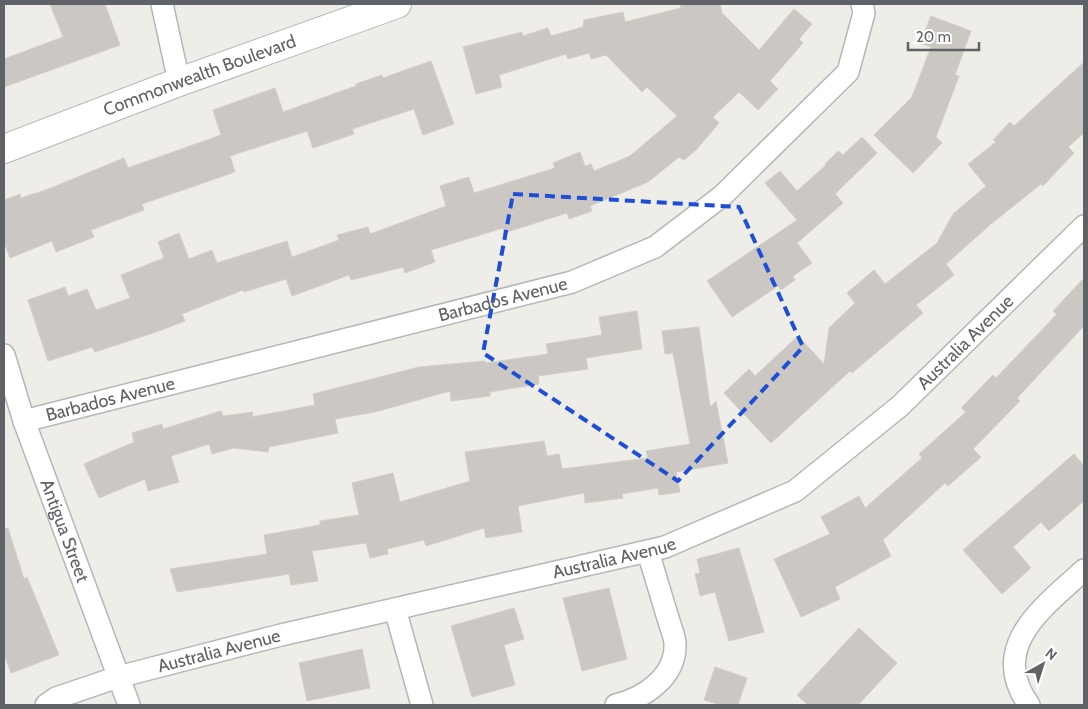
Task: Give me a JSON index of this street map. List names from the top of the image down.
{
  "streets": {
    "street": [
      "Commonwealth Boulevard",
      "Barbados Avenue",
      "Australia Avenue",
      "Antigua Street"
    ]
  },
  "crossings": [
    ["Barbados Avenue", "Antigua Street"],
    ["Australia Avenue", "Antigua Street"]
  ],
  "scale_bar": "20 m",
  "north": "top right"
}
